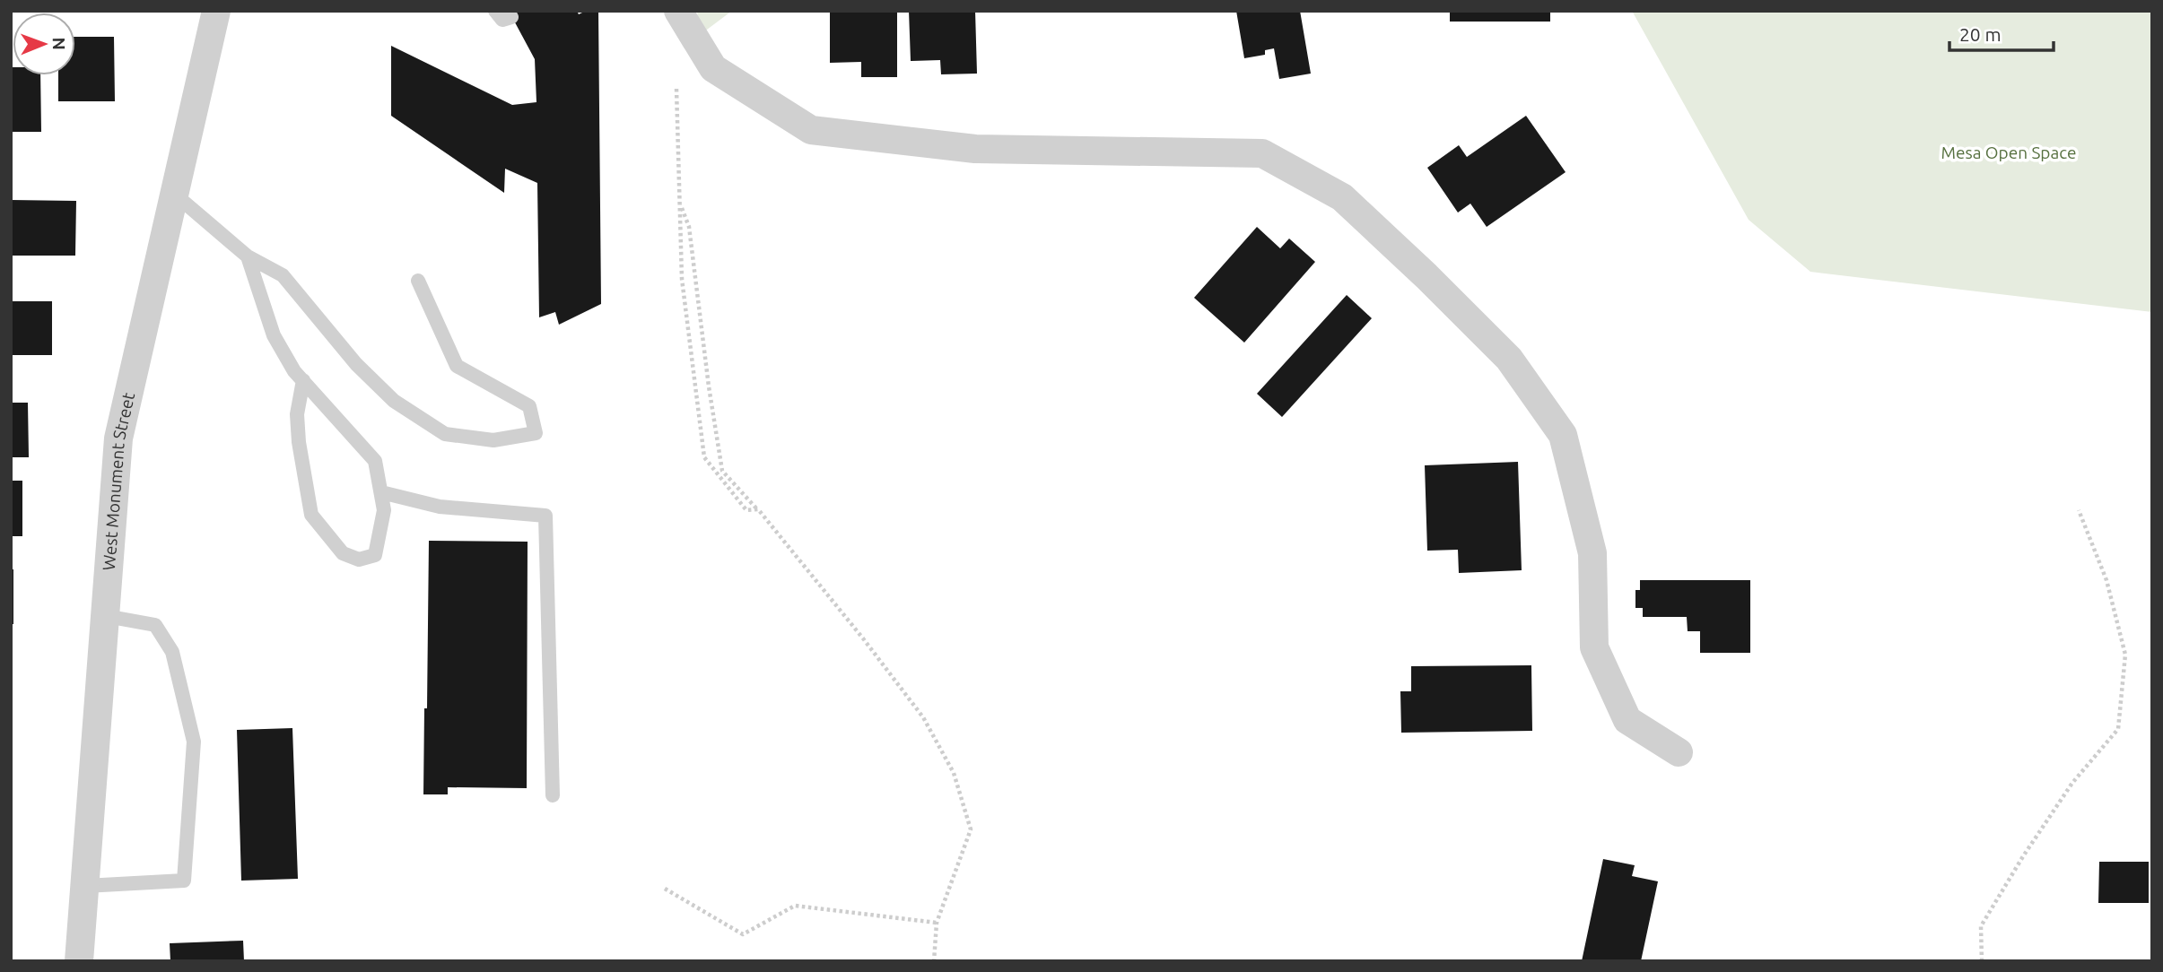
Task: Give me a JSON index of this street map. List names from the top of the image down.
{
  "streets": {
    "street": ["West Monument Street"]
  },
  "parks": ["Mesa Open Space"],
  "scale_bar": "20 m",
  "north": "right"
}
